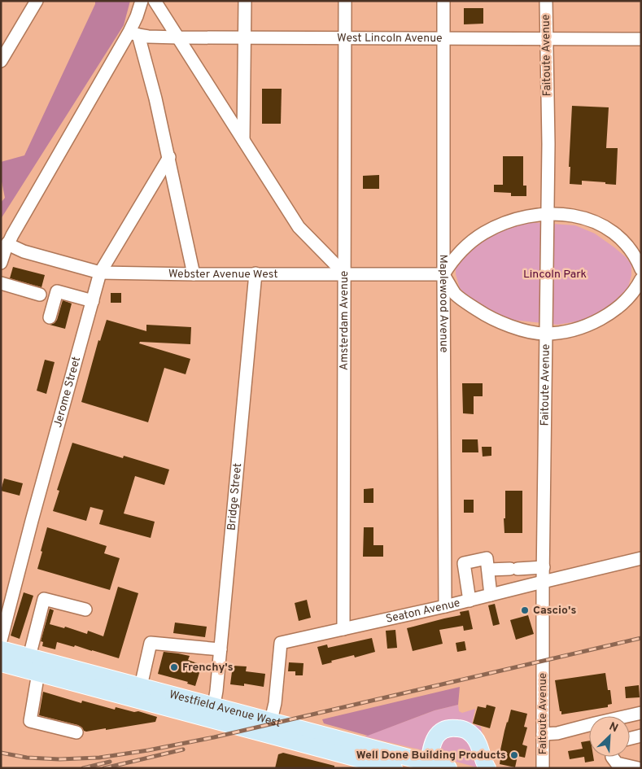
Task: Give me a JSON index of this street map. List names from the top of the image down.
{
  "streets": {
    "main road": ["Westfield Avenue West"],
    "street": [
      "West Lincoln Avenue",
      "Faitoute Avenue",
      "Webster Avenue West",
      "Maplewood Avenue",
      "Amsterdam Avenue",
      "Jerome Street",
      "Bridge Street",
      "Seaton Avenue"
    ]
  },
  "crossings": [
    ["West Lincoln Avenue", "Faitoute Avenue"],
    ["West Lincoln Avenue", "Maplewood Avenue"],
    ["West Lincoln Avenue", "Amsterdam Avenue"],
    ["Faitoute Avenue", "Seaton Avenue"],
    ["Webster Avenue West", "Maplewood Avenue"],
    ["Webster Avenue West", "Amsterdam Avenue"],
    ["Webster Avenue West", "Jerome Street"],
    ["Webster Avenue West", "Bridge Street"],
    ["Maplewood Avenue", "Seaton Avenue"],
    ["Amsterdam Avenue", "Seaton Avenue"],
    ["Bridge Street", "Westfield Avenue West"],
    ["Seaton Avenue", "Westfield Avenue West"]
  ],
  "parks": ["Lincoln Park"],
  "places": ["Cascio's", "Frenchy's", "Well Done Building Products"],
  "north": "top right"
}
